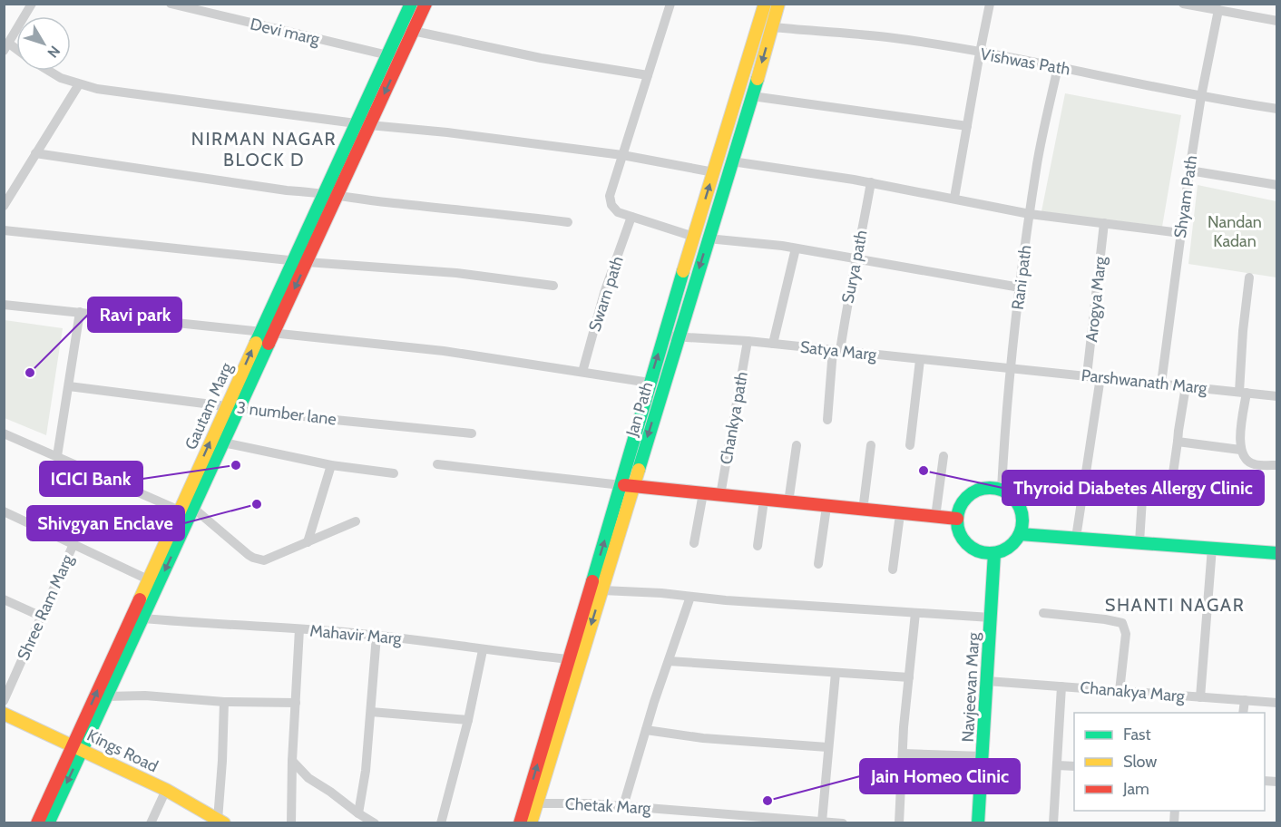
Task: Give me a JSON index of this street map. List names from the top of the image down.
{
  "streets": {
    "street": [
      "Devi marg",
      "Vishwas Path",
      "Shyam Path",
      "Surya path",
      "Rani path",
      "Swarn path",
      "Arogya Marg",
      "Satya Marg",
      "Parshwanath Marg",
      "Gautam Marg",
      "Jan Path",
      "3 number lane",
      "Chankya path",
      "Shree Ram Marg",
      "Mahavir Marg",
      "Navjeevan Marg",
      "Chanakya Marg",
      "Kings Road",
      "Chetak Marg"
    ]
  },
  "crossings": [
    ["Devi marg", "Gautam Marg"],
    ["Vishwas Path", "Shyam Path"],
    ["Vishwas Path", "Rani path"],
    ["Vishwas Path", "Jan Path"],
    ["Shyam Path", "Parshwanath Marg"],
    ["Surya path", "Satya Marg"],
    ["Rani path", "Satya Marg"],
    ["Rani path", "Parshwanath Marg"],
    ["Rani path", "Navjeevan Marg"],
    ["Arogya Marg", "Parshwanath Marg"],
    ["Satya Marg", "Parshwanath Marg"],
    ["Satya Marg", "Jan Path"],
    ["Satya Marg", "Chankya path"],
    ["Gautam Marg", "3 number lane"],
    ["Gautam Marg", "Kings Road"],
    ["Jan Path", "Mahavir Marg"],
    ["Jan Path", "Chetak Marg"],
    ["Navjeevan Marg", "Chanakya Marg"]
  ],
  "districts": ["NIRMAN NAGAR BLOCK D", "SHANTI NAGAR"],
  "parks": ["Nandan Kadan"],
  "places": [
    "Ravi park",
    "ICICI Bank",
    "Thyroid Diabetes Allergy Clinic",
    "Shivgyan Enclave",
    "Jain Homeo Clinic"
  ],
  "legend": ["Fast", "Slow", "Jam"],
  "north": "bottom right"
}
